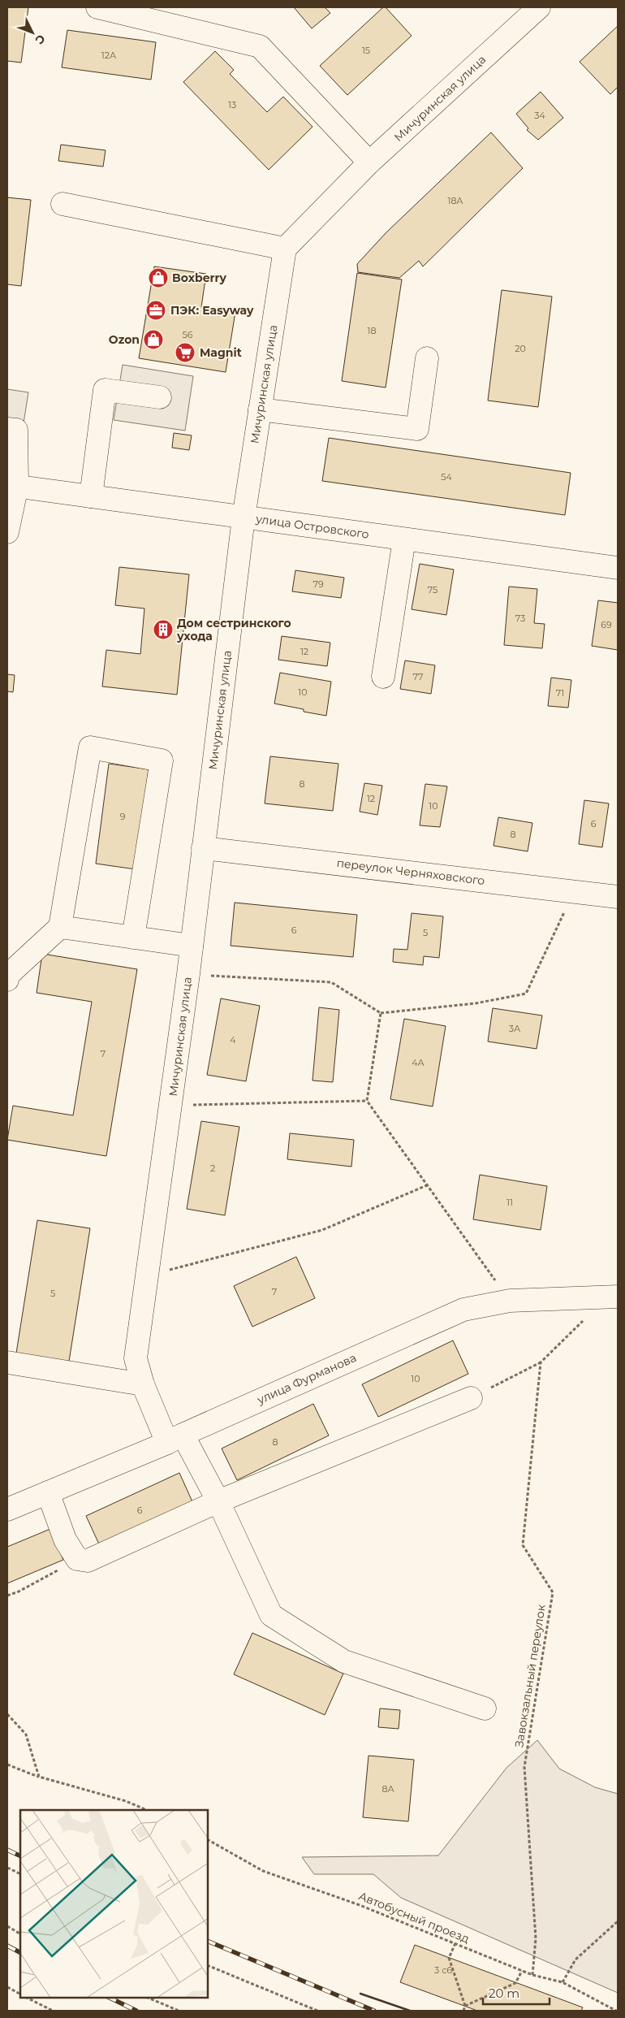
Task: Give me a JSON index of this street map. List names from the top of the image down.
{
  "streets": {
    "street": [
      "Мичуринская улица",
      "улица Островского",
      "переулок Черняховского",
      "улица Фурманова"
    ],
    "path": ["Завокзальный переулок", "Автобусный проезд"]
  },
  "crossings": [
    ["Мичуринская улица", "улица Островского"],
    ["Мичуринская улица", "переулок Черняховского"],
    ["Мичуринская улица", "улица Фурманова"],
    ["Завокзальный переулок", "Автобусный проезд"]
  ],
  "places": {
    "shop": ["Boxberry", "Ozon"],
    "office": ["ПЭК: Easyway"],
    "supermarket": ["Magnit"],
    "building": ["Дом сестринского ухода"]
  },
  "house_numbers": [
    "15",
    "12А",
    "13",
    "34",
    "18А",
    "18",
    "56",
    "20",
    "54",
    "79",
    "75",
    "73",
    "69",
    "12",
    "77",
    "10",
    "71",
    "8",
    "12",
    "10",
    "9",
    "6",
    "8",
    "6",
    "5",
    "3А",
    "4",
    "7",
    "4А",
    "2",
    "11",
    "7",
    "5",
    "10",
    "8",
    "6",
    "8А",
    "3 с6"
  ],
  "scale_bar": "20 m",
  "north": "bottom right"
}
